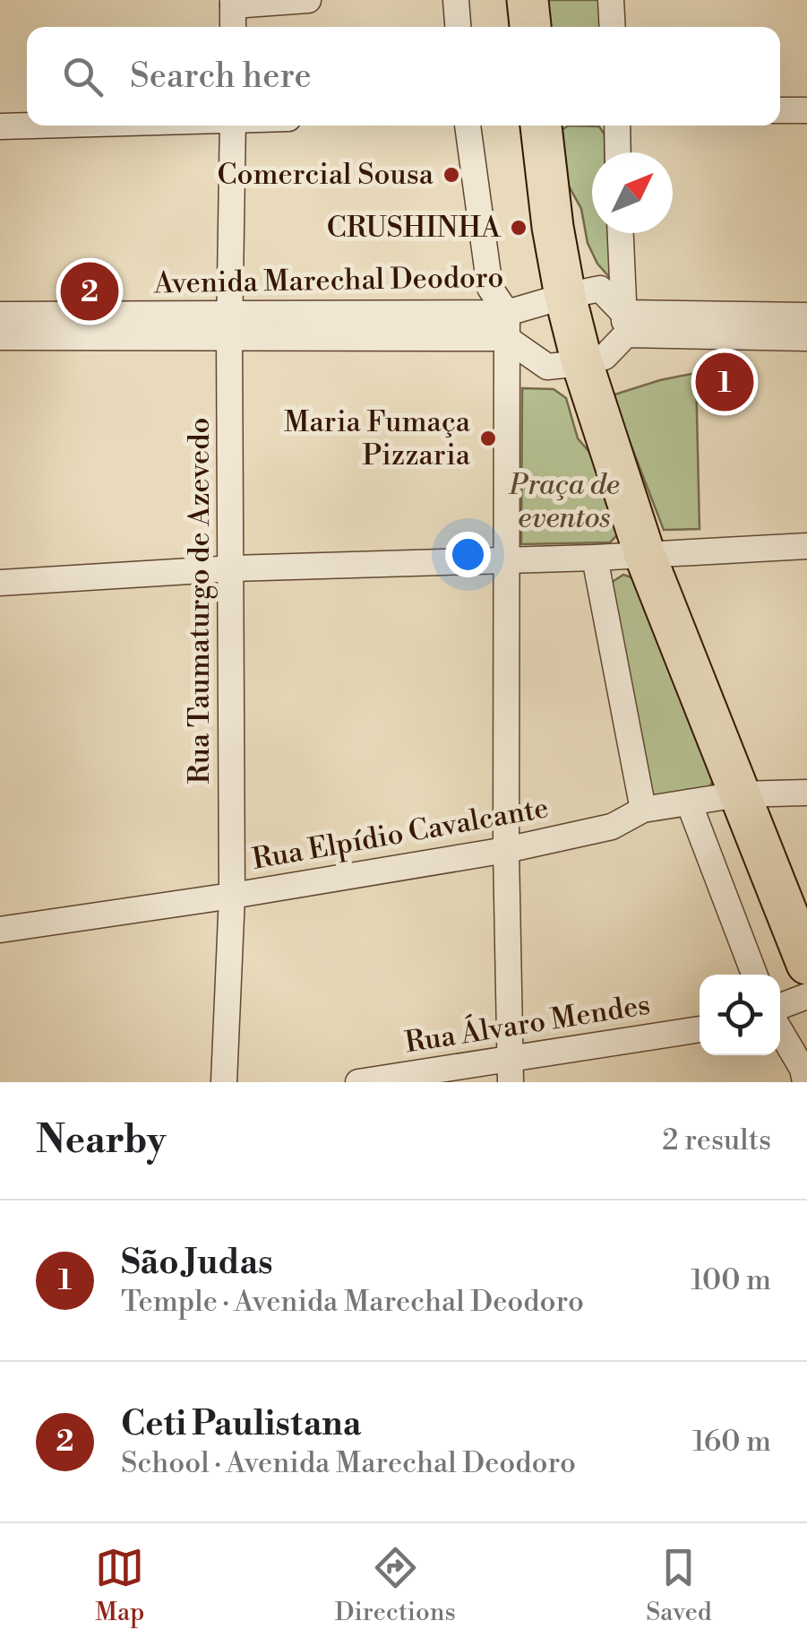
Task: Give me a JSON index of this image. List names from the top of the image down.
{
  "streets": {
    "street": [
      "Avenida Marechal Deodoro",
      "Rua Taumaturgo de Azevedo",
      "Rua Elpídio Cavalcante",
      "Rua Álvaro Mendes"
    ]
  },
  "crossings": [
    ["Avenida Marechal Deodoro", "Rua Taumaturgo de Azevedo"],
    ["Rua Taumaturgo de Azevedo", "Rua Elpídio Cavalcante"]
  ],
  "parks": ["Praça de eventos"],
  "places": ["Comercial Sousa", "CRUSHINHA", "Maria Fumaça Pizzaria"],
  "north": "top right",
  "page": {
    "search": "Search here",
    "pins": ["2", "1"],
    "heading": ["Nearby", "2 results"],
    "list": [
      {
        "mark": "1",
        "name": "São Judas",
        "note": "Temple · Avenida Marechal Deodoro",
        "value": "100 m"
      },
      {
        "mark": "2",
        "name": "Ceti Paulistana",
        "note": "School · Avenida Marechal Deodoro",
        "value": "160 m"
      }
    ],
    "nav": ["Map", "Directions", "Saved"]
  }
}
